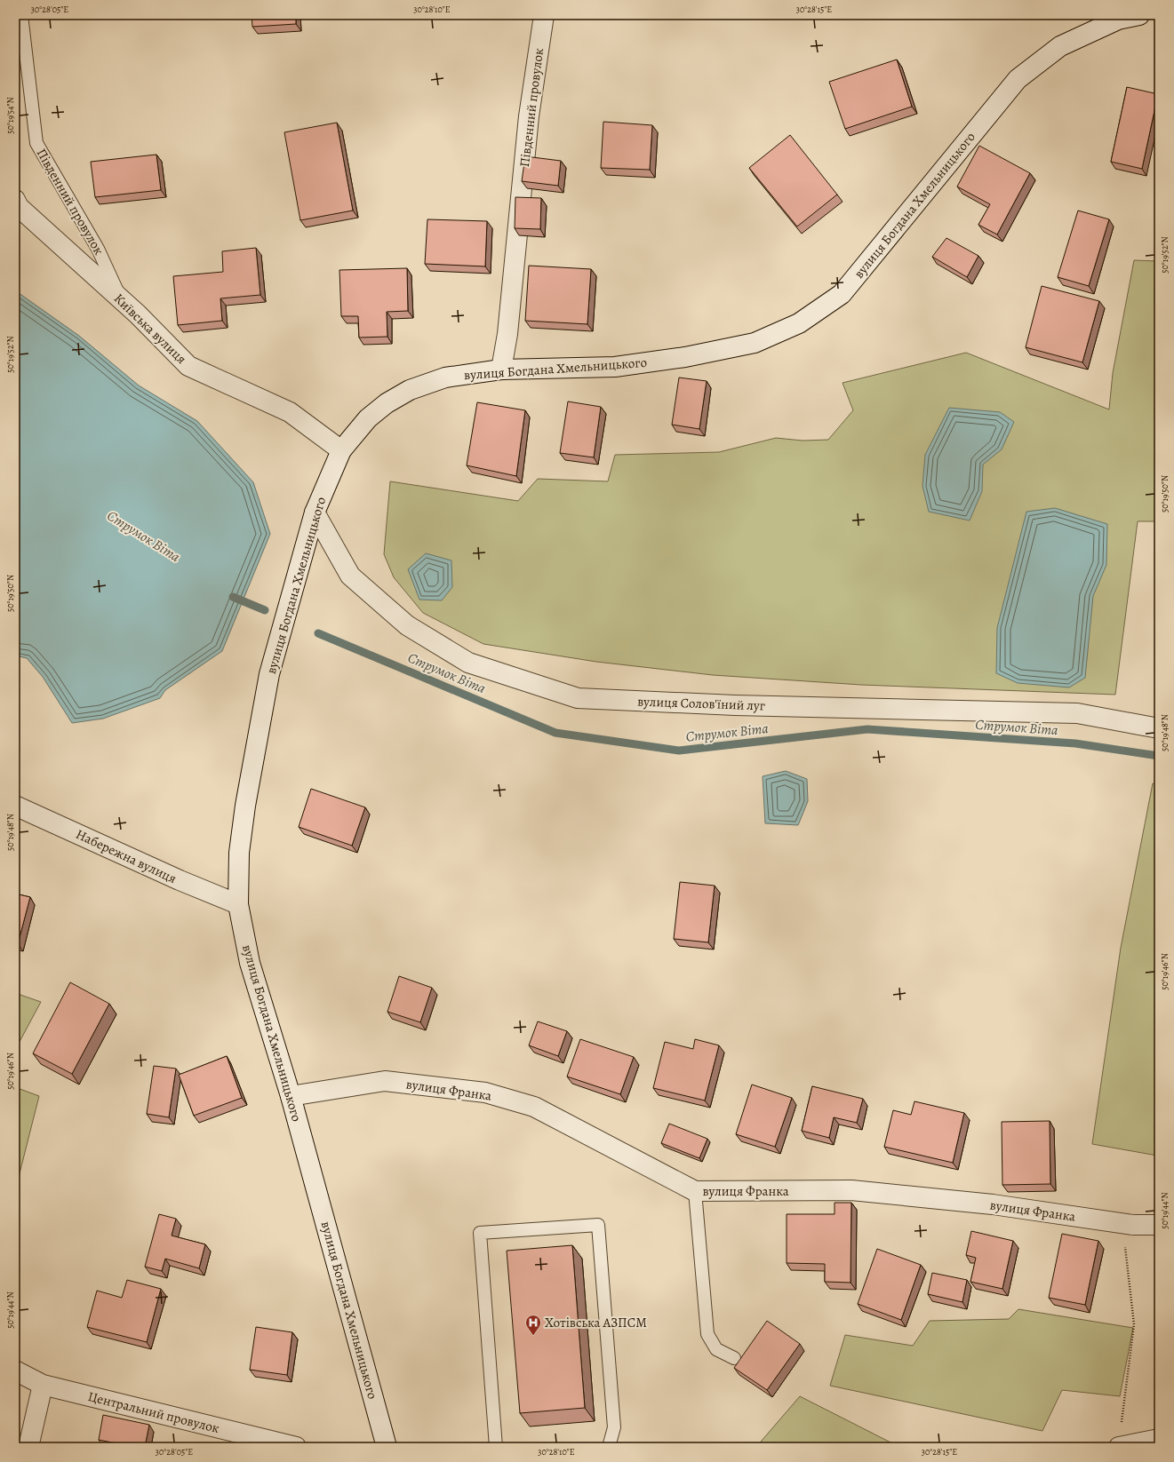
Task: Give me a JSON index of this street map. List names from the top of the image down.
{
  "streets": {
    "street": [
      "Південний провулок",
      "вулиця Богдана Хмельницького",
      "Київська вулиця",
      "вулиця Солов'їний луг",
      "Набережна вулиця",
      "вулиця Франка",
      "Центральний провулок"
    ]
  },
  "crossings": [
    ["Південний провулок", "вулиця Богдана Хмельницького"],
    ["Південний провулок", "Київська вулиця"],
    ["вулиця Богдана Хмельницького", "Київська вулиця"],
    ["вулиця Богдана Хмельницького", "вулиця Солов'їний луг"],
    ["вулиця Богдана Хмельницького", "Набережна вулиця"],
    ["вулиця Богдана Хмельницького", "вулиця Франка"]
  ],
  "water": ["Струмок Віта"],
  "places": {
    "hospital": ["Хотівська АЗПСМ"]
  },
  "coordinates": [
    "30°28'05\"E",
    "30°28'10\"E",
    "30°28'15\"E",
    "50°19'54\"N",
    "50°19'52\"N",
    "50°19'50\"N",
    "50°19'48\"N",
    "50°19'46\"N",
    "50°19'44\"N"
  ]
}
